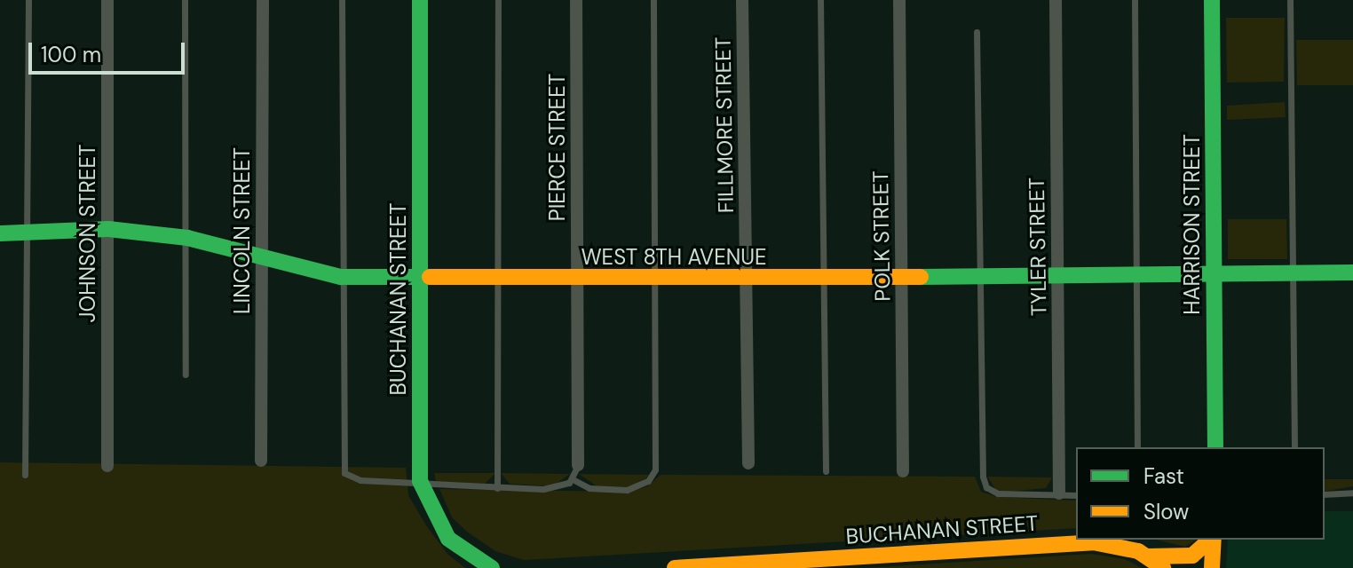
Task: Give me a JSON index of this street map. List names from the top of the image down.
{
  "streets": {
    "street": [
      "FILLMORE STREET",
      "PIERCE STREET",
      "HARRISON STREET",
      "LINCOLN STREET",
      "JOHNSON STREET",
      "POLK STREET",
      "TYLER STREET",
      "WEST 8TH AVENUE",
      "BUCHANAN STREET"
    ]
  },
  "crossings": [
    ["FILLMORE STREET", "WEST 8TH AVENUE"],
    ["PIERCE STREET", "WEST 8TH AVENUE"],
    ["HARRISON STREET", "WEST 8TH AVENUE"],
    ["LINCOLN STREET", "WEST 8TH AVENUE"],
    ["JOHNSON STREET", "WEST 8TH AVENUE"],
    ["POLK STREET", "WEST 8TH AVENUE"],
    ["TYLER STREET", "WEST 8TH AVENUE"],
    ["WEST 8TH AVENUE", "BUCHANAN STREET"]
  ],
  "legend": ["Fast", "Slow"],
  "scale_bar": "100 m"
}
